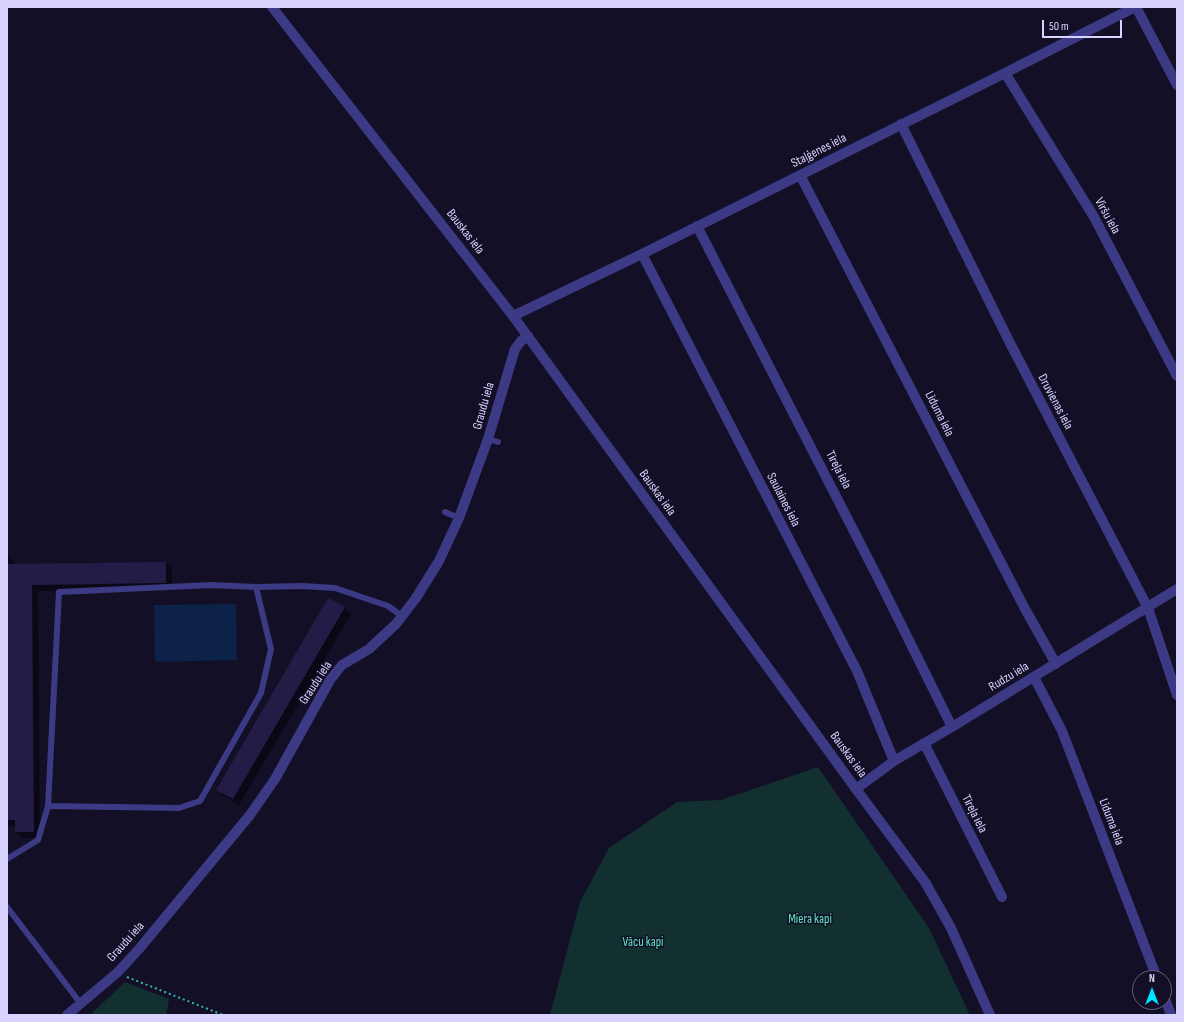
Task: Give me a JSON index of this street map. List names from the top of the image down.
{
  "streets": {
    "street": [
      "Staļģenes iela",
      "Viršu iela",
      "Bauskas iela",
      "Druvienas iela",
      "Graudu iela",
      "Līduma iela",
      "Tīreļa iela",
      "Saulaines iela",
      "Rudzu iela"
    ]
  },
  "crossings": [
    ["Staļģenes iela", "Viršu iela"],
    ["Staļģenes iela", "Bauskas iela"],
    ["Staļģenes iela", "Druvienas iela"],
    ["Staļģenes iela", "Līduma iela"],
    ["Staļģenes iela", "Tīreļa iela"],
    ["Staļģenes iela", "Saulaines iela"],
    ["Bauskas iela", "Graudu iela"],
    ["Bauskas iela", "Rudzu iela"],
    ["Druvienas iela", "Rudzu iela"],
    ["Līduma iela", "Rudzu iela"],
    ["Tīreļa iela", "Rudzu iela"],
    ["Saulaines iela", "Rudzu iela"]
  ],
  "parks": ["Miera kapi", "Vācu kapi"],
  "scale_bar": "50 m",
  "north": "top"
}
